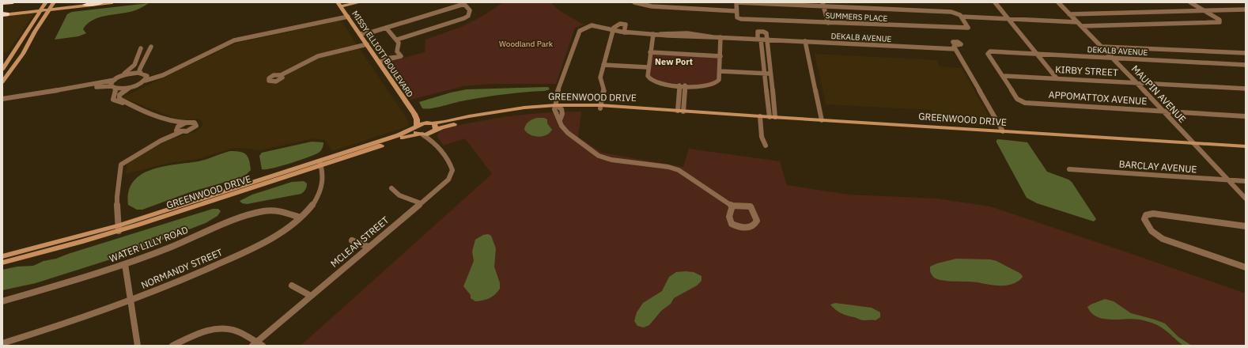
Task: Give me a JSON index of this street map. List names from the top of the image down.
{
  "streets": {
    "street": [
      "SUMMERS PLACE",
      "DEKALB AVENUE",
      "MISSY ELLIOTT BOULEVARD",
      "KIRBY STREET",
      "MAUPIN AVENUE",
      "GREENWOOD DRIVE",
      "APPOMATTOX AVENUE",
      "BARCLAY AVENUE",
      "MCLEAN STREET",
      "WATER LILLY ROAD",
      "NORMANDY STREET"
    ]
  },
  "crossings": [
    ["DEKALB AVENUE", "KIRBY STREET"],
    ["DEKALB AVENUE", "MAUPIN AVENUE"],
    ["DEKALB AVENUE", "GREENWOOD DRIVE"],
    ["DEKALB AVENUE", "APPOMATTOX AVENUE"],
    ["MISSY ELLIOTT BOULEVARD", "GREENWOOD DRIVE"],
    ["KIRBY STREET", "MAUPIN AVENUE"],
    ["KIRBY STREET", "APPOMATTOX AVENUE"],
    ["MAUPIN AVENUE", "GREENWOOD DRIVE"],
    ["MAUPIN AVENUE", "APPOMATTOX AVENUE"],
    ["MAUPIN AVENUE", "BARCLAY AVENUE"],
    ["GREENWOOD DRIVE", "MCLEAN STREET"],
    ["GREENWOOD DRIVE", "NORMANDY STREET"],
    ["WATER LILLY ROAD", "NORMANDY STREET"]
  ],
  "districts": ["New Port"],
  "parks": ["Woodland Park"]
}
